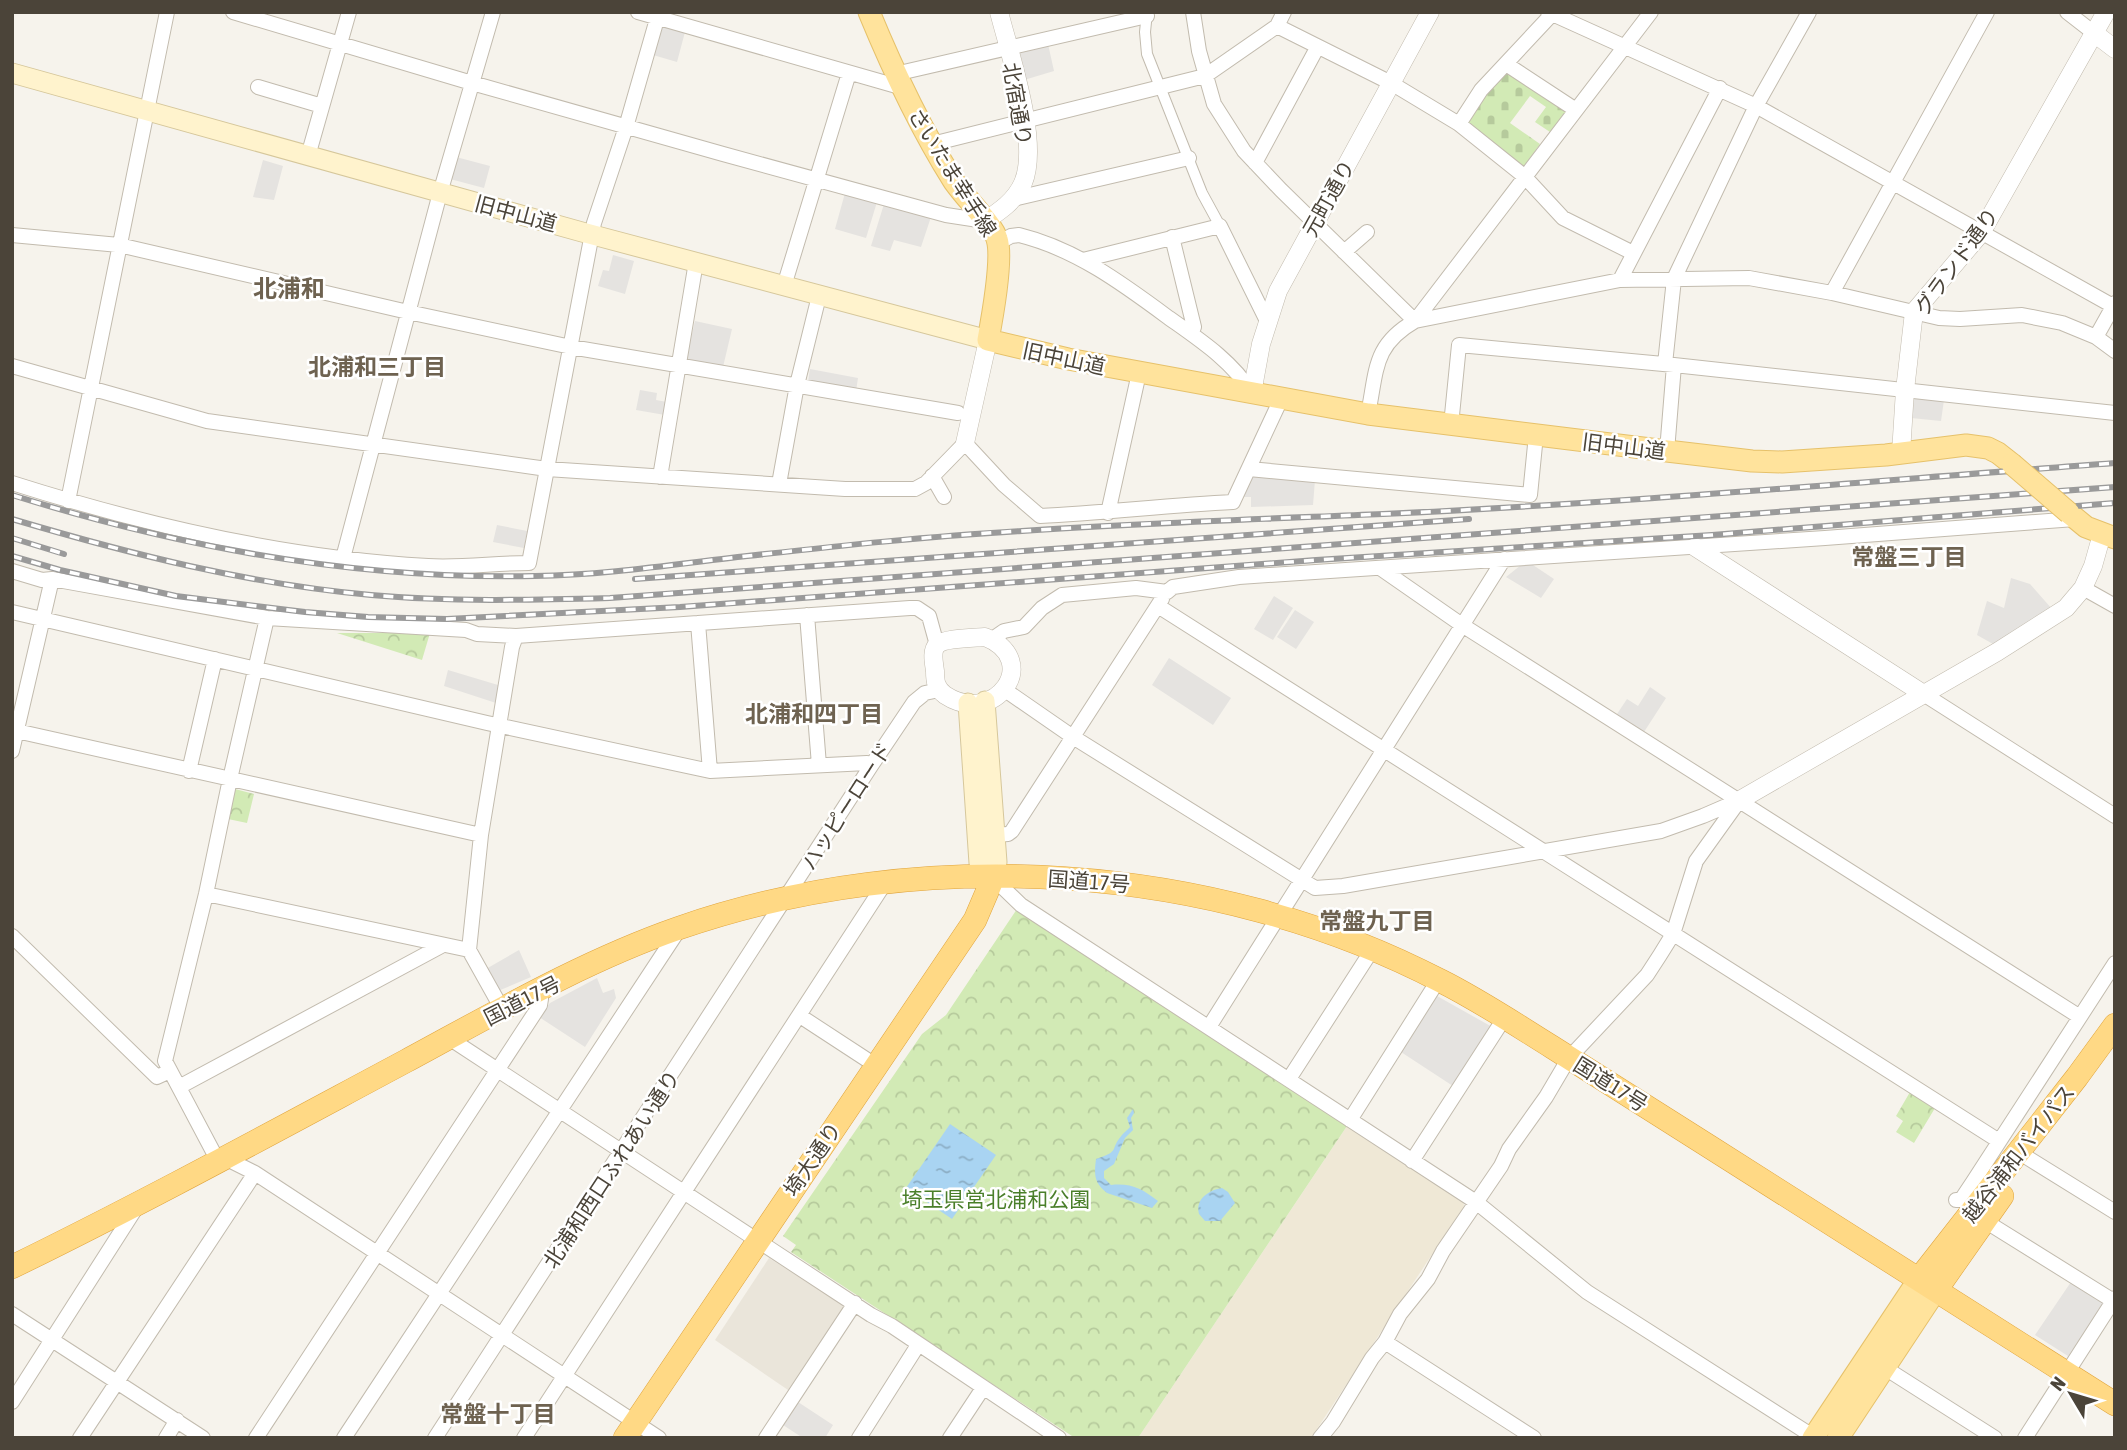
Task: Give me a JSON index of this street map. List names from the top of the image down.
{
  "streets": {
    "highway": ["国道17号", "越谷浦和バイパス", "埼大通り"],
    "main road": ["さいたま幸手線", "旧中山道"],
    "street": [
      "北宿通り",
      "元町通り",
      "グランド通り",
      "ハッピーロード",
      "北浦和西口ふれあい通り"
    ]
  },
  "crossings": [
    ["北宿通り", "さいたま幸手線"],
    ["さいたま幸手線", "旧中山道"],
    ["元町通り", "旧中山道"],
    ["旧中山道", "グランド通り"],
    ["ハッピーロード", "国道17号"],
    ["ハッピーロード", "北浦和西口ふれあい通り"],
    ["国道17号", "越谷浦和バイパス"],
    ["国道17号", "埼大通り"],
    ["国道17号", "北浦和西口ふれあい通り"]
  ],
  "districts": [
    "北浦和",
    "北浦和三丁目",
    "常盤三丁目",
    "北浦和四丁目",
    "常盤九丁目",
    "常盤十丁目"
  ],
  "parks": ["埼玉県営北浦和公園"],
  "north": "top left"
}
